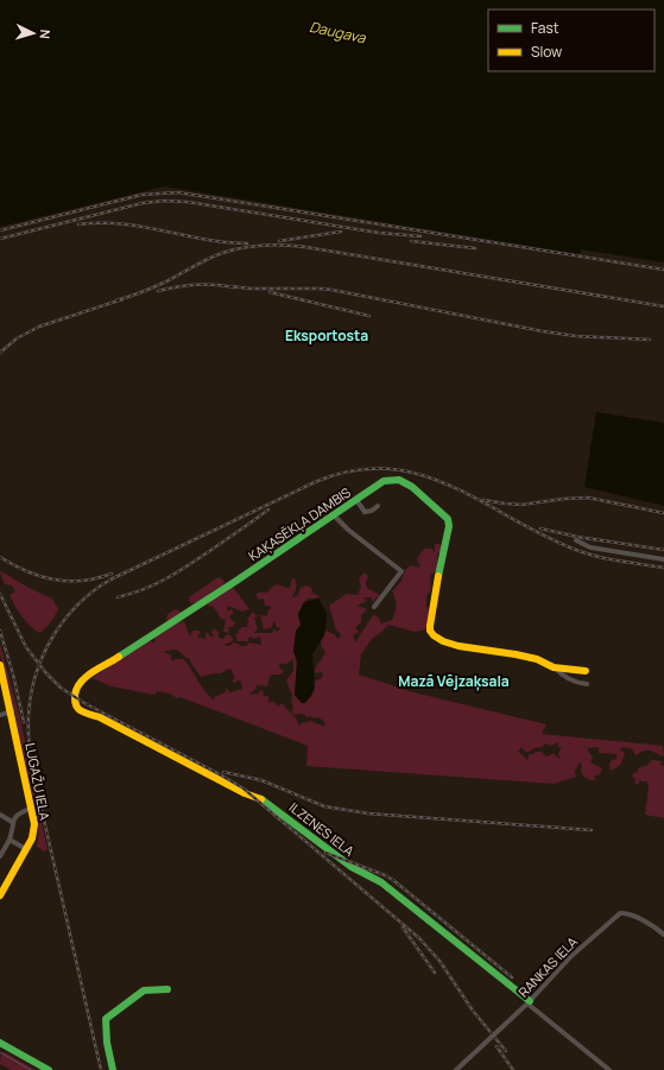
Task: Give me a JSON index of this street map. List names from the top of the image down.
{
  "streets": {
    "street": [
      "KAĶASĒKĻA DAMBIS",
      "LUGAŽU IELA",
      "ILZENES IELA",
      "RANKAS IELA"
    ]
  },
  "crossings": [
    ["KAĶASĒKĻA DAMBIS", "ILZENES IELA"],
    ["ILZENES IELA", "RANKAS IELA"]
  ],
  "districts": ["Eksportosta", "Mazā Vējzaķsala"],
  "water": ["Daugava"],
  "legend": ["Fast", "Slow"],
  "north": "right"
}
